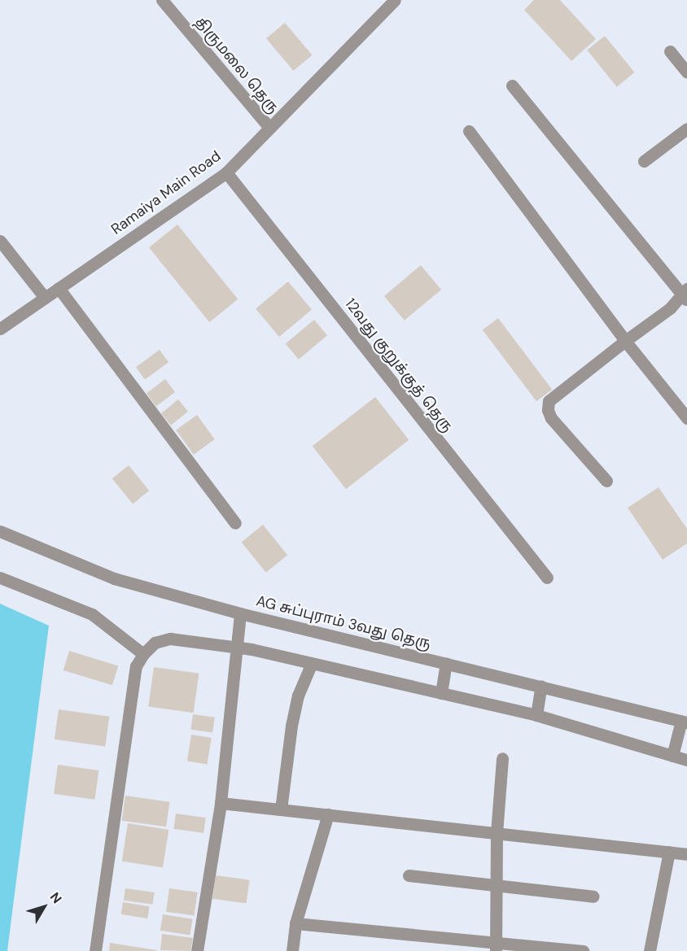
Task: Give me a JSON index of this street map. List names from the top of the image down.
{
  "streets": {
    "street": [
      "திருமலை தெரு",
      "Ramaiya Main Road",
      "12வது குறுக்குத் தெரு",
      "AG சுப்புராம் 3வது தெரு"
    ]
  },
  "crossings": [
    ["திருமலை தெரு", "Ramaiya Main Road"],
    ["Ramaiya Main Road", "12வது குறுக்குத் தெரு"]
  ],
  "north": "top right"
}
